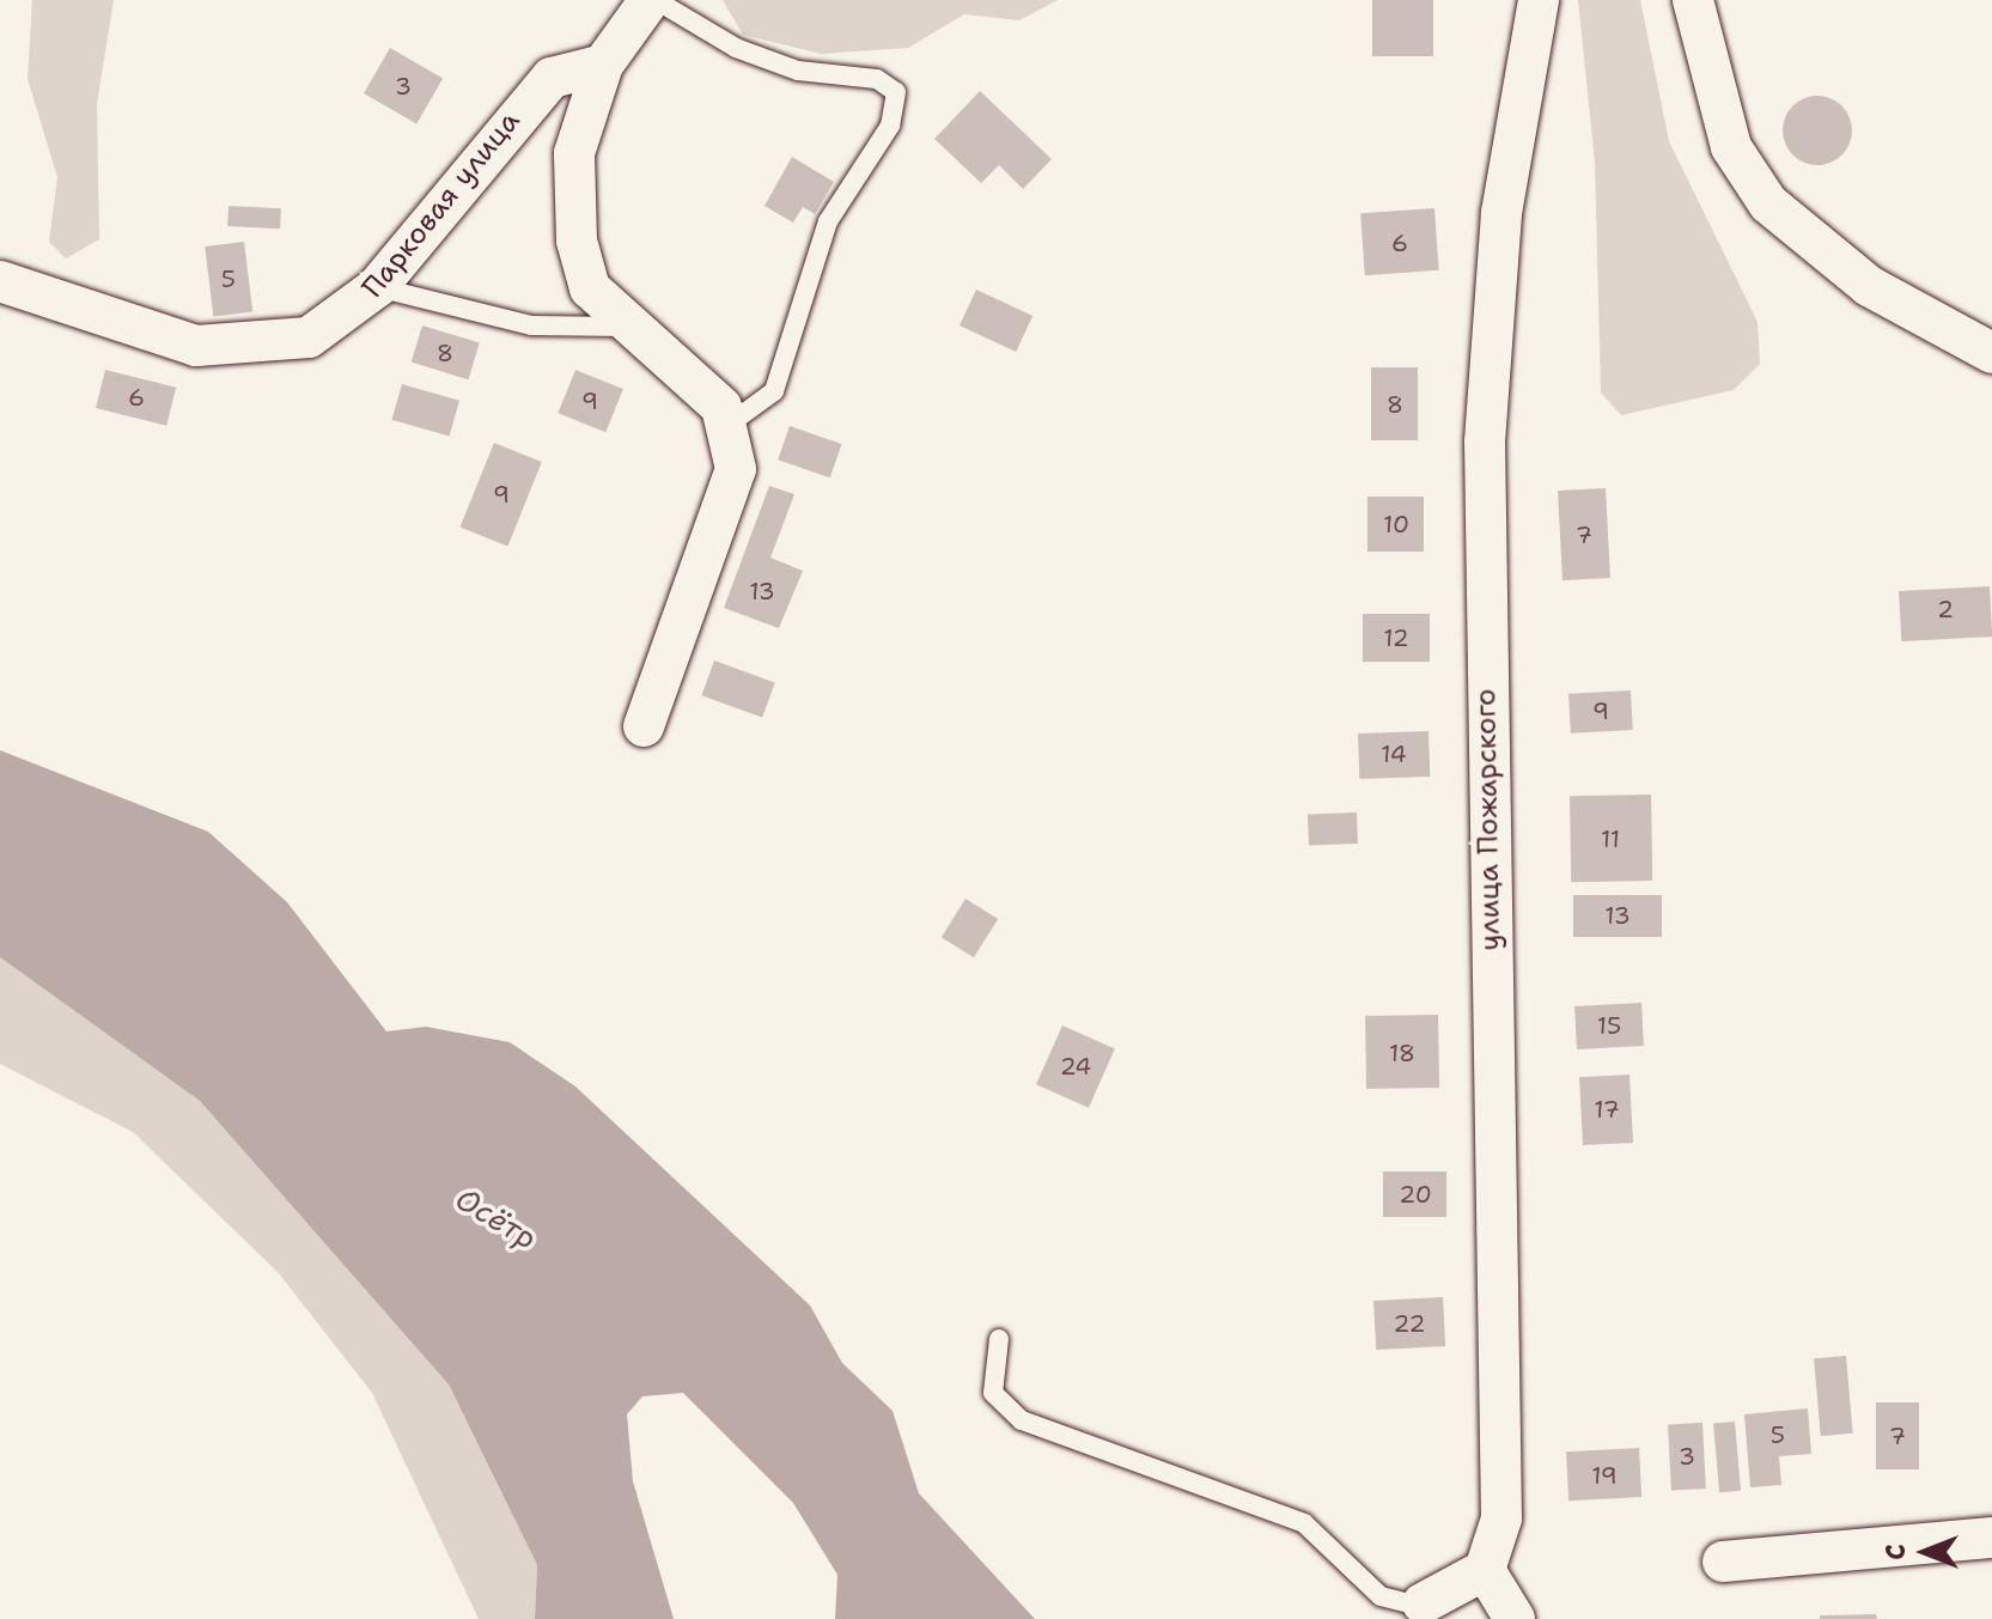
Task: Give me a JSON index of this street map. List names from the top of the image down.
{
  "streets": {
    "street": ["Парковая улица", "улица Пожарского"]
  },
  "water": ["Осётр"],
  "house_numbers": [
    "3",
    "6",
    "5",
    "8",
    "6",
    "9",
    "8",
    "9",
    "10",
    "7",
    "13",
    "2",
    "12",
    "9",
    "14",
    "11",
    "13",
    "15",
    "18",
    "24",
    "17",
    "20",
    "22",
    "5",
    "7",
    "3",
    "19"
  ],
  "north": "left"
}
